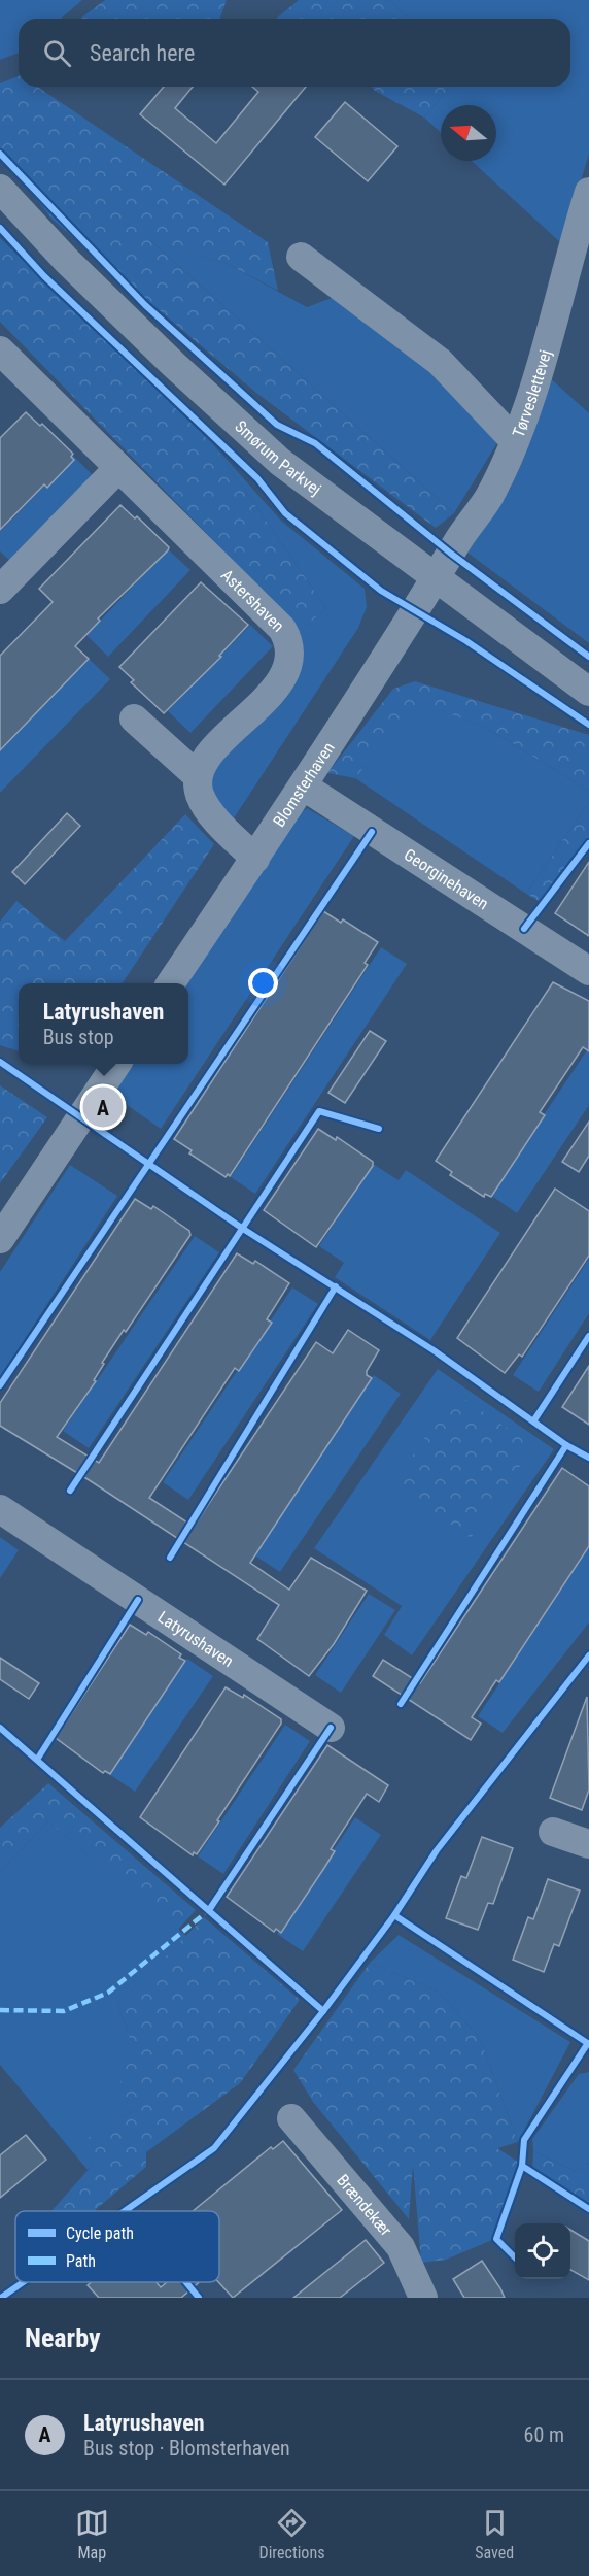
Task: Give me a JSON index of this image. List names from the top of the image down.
{
  "streets": {
    "street": [
      "Tørveslettevej",
      "Smørum Parkvej",
      "Astershaven",
      "Blomsterhaven",
      "Georginehaven",
      "Latyrushaven",
      "Brændekær"
    ]
  },
  "crossings": [
    ["Tørveslettevej", "Smørum Parkvej"],
    ["Tørveslettevej", "Blomsterhaven"],
    ["Smørum Parkvej", "Blomsterhaven"],
    ["Blomsterhaven", "Georginehaven"]
  ],
  "legend": ["Cycle path", "Path"],
  "north": "left",
  "page": {
    "search": "Search here",
    "popup": ["Latyrushaven", "Bus stop"],
    "pins": "A",
    "heading": "Nearby",
    "list": [
      {
        "mark": "A",
        "name": "Latyrushaven",
        "note": "Bus stop · Blomsterhaven",
        "value": "60 m"
      }
    ],
    "nav": ["Map", "Directions", "Saved"]
  }
}
